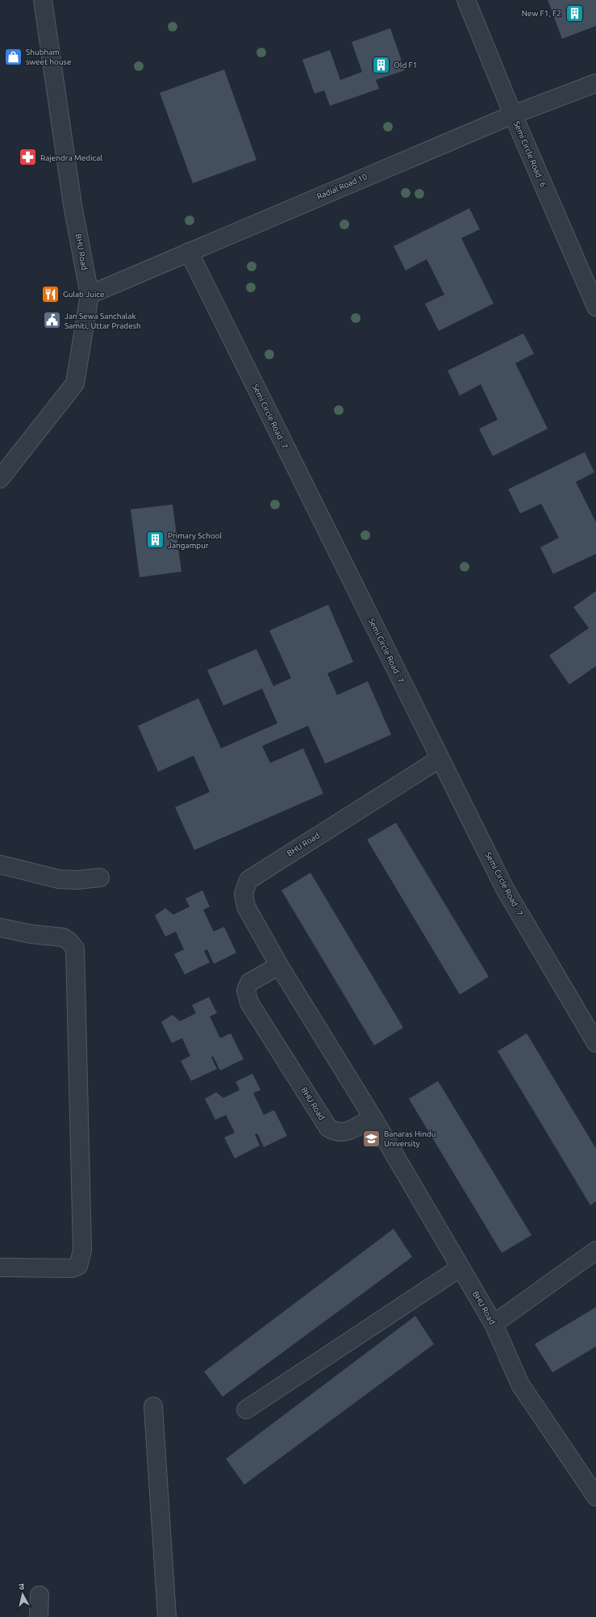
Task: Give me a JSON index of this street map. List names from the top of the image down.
{
  "streets": {
    "street": [
      "Semi Circle Road - 6",
      "Radial Road 10",
      "BHU Road",
      "Semi Circle Road - 7"
    ]
  },
  "crossings": [
    ["Semi Circle Road - 6", "Radial Road 10"],
    ["Radial Road 10", "BHU Road"],
    ["Radial Road 10", "Semi Circle Road - 7"],
    ["BHU Road", "Semi Circle Road - 7"]
  ],
  "places": {
    "building": ["New F1, F2", "Old F1", "Primary School Jangampur"],
    "shop": ["Shubham sweet house"],
    "pharmacy": ["Rajendra Medical"],
    "restaurant": ["Gulab Juice"],
    "public building": ["Jan Sewa Sanchalak Samiti, Uttar Pradesh"],
    "school or university": ["Banaras Hindu University"]
  },
  "north": "top"
}
